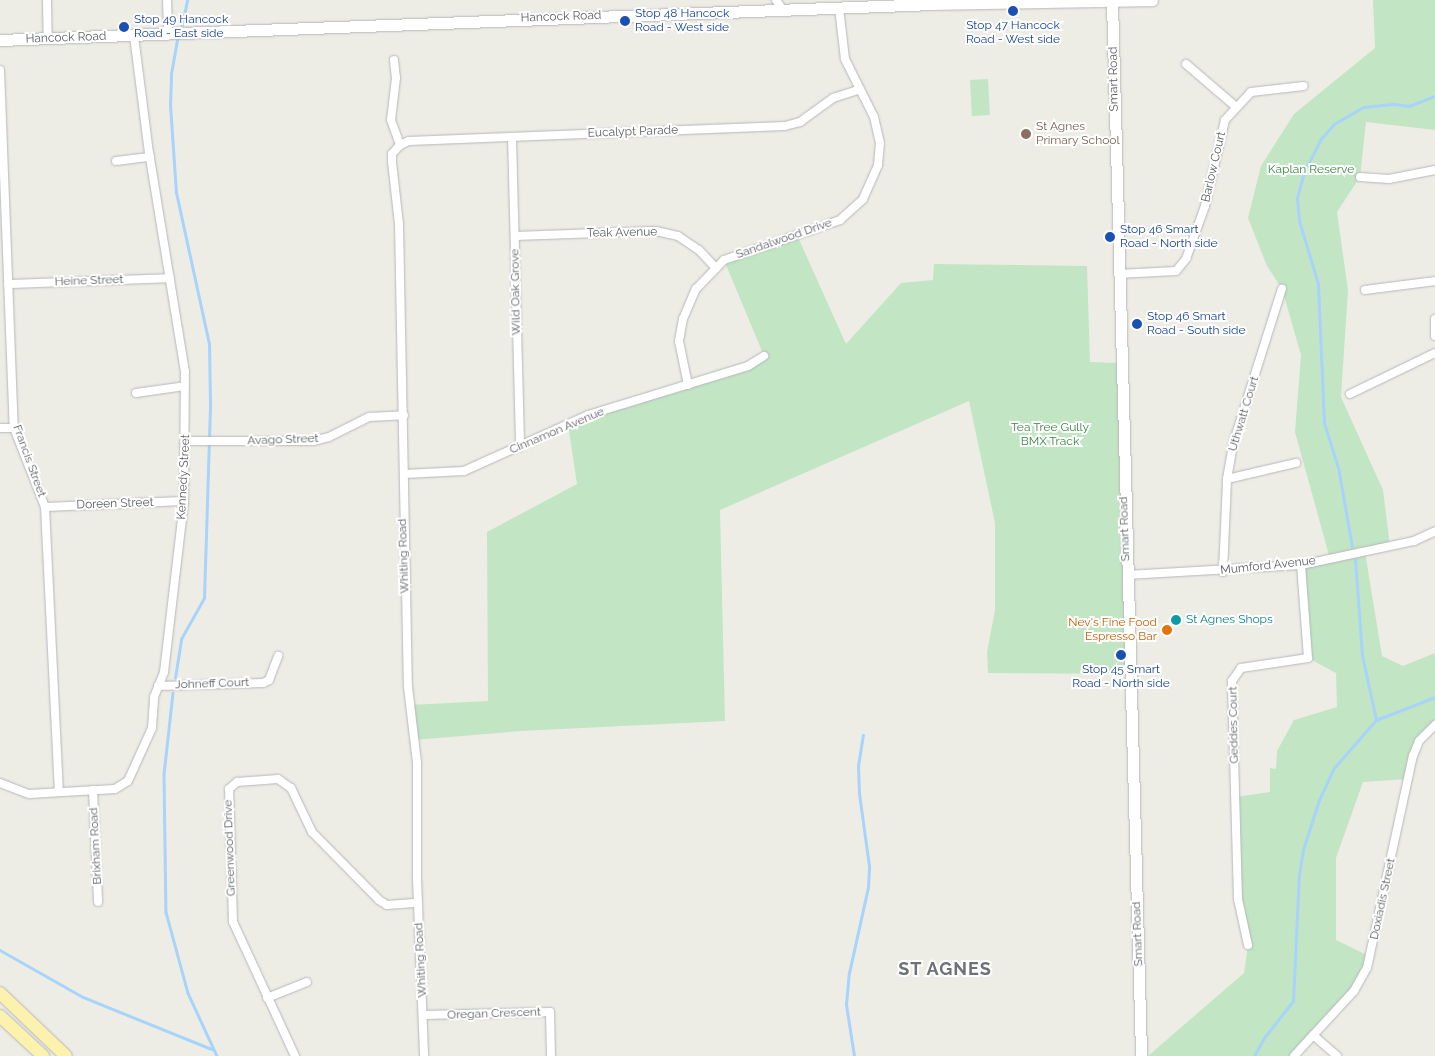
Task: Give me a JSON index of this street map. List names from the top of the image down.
{
  "streets": {
    "main road": ["Hancock Road", "Smart Road"],
    "street": [
      "Eucalypt Parade",
      "Barlow Court",
      "Teak Avenue",
      "Sandalwood Drive",
      "Heine Street",
      "Wild Oak Grove",
      "Uthwatt Court",
      "Cinnamon Avenue",
      "Avago Street",
      "Francis Street",
      "Kennedy Street",
      "Doreen Street",
      "Whiting Road",
      "Mumford Avenue",
      "Johneff Court",
      "Geddes Court",
      "Brixham Road",
      "Greenwood Drive",
      "Doxiadis Street",
      "Oregan Crescent"
    ]
  },
  "crossings": [
    ["Hancock Road", "Smart Road"],
    ["Hancock Road", "Sandalwood Drive"],
    ["Hancock Road", "Kennedy Street"],
    ["Smart Road", "Barlow Court"],
    ["Smart Road", "Mumford Avenue"],
    ["Eucalypt Parade", "Sandalwood Drive"],
    ["Eucalypt Parade", "Wild Oak Grove"],
    ["Eucalypt Parade", "Whiting Road"],
    ["Teak Avenue", "Sandalwood Drive"],
    ["Teak Avenue", "Wild Oak Grove"],
    ["Sandalwood Drive", "Cinnamon Avenue"],
    ["Heine Street", "Francis Street"],
    ["Heine Street", "Kennedy Street"],
    ["Wild Oak Grove", "Cinnamon Avenue"],
    ["Uthwatt Court", "Mumford Avenue"],
    ["Cinnamon Avenue", "Whiting Road"],
    ["Avago Street", "Kennedy Street"],
    ["Avago Street", "Whiting Road"],
    ["Francis Street", "Kennedy Street"],
    ["Francis Street", "Doreen Street"],
    ["Kennedy Street", "Doreen Street"],
    ["Kennedy Street", "Johneff Court"],
    ["Kennedy Street", "Brixham Road"],
    ["Whiting Road", "Greenwood Drive"],
    ["Whiting Road", "Oregan Crescent"],
    ["Mumford Avenue", "Geddes Court"]
  ],
  "districts": ["ST AGNES"],
  "parks": ["Kaplan Reserve", "Tea Tree Gully BMX Track"],
  "places": [
    "Stop 47 Hancock Road - West side",
    "Stop 48 Hancock Road - West side",
    "Stop 49 Hancock Road - East side",
    "St Agnes Primary School",
    "Stop 46 Smart Road - North side",
    "Stop 46 Smart Road - South side",
    "St Agnes Shops",
    "Nev's Fine Food Espresso Bar",
    "Stop 45 Smart Road - North side"
  ]
}
